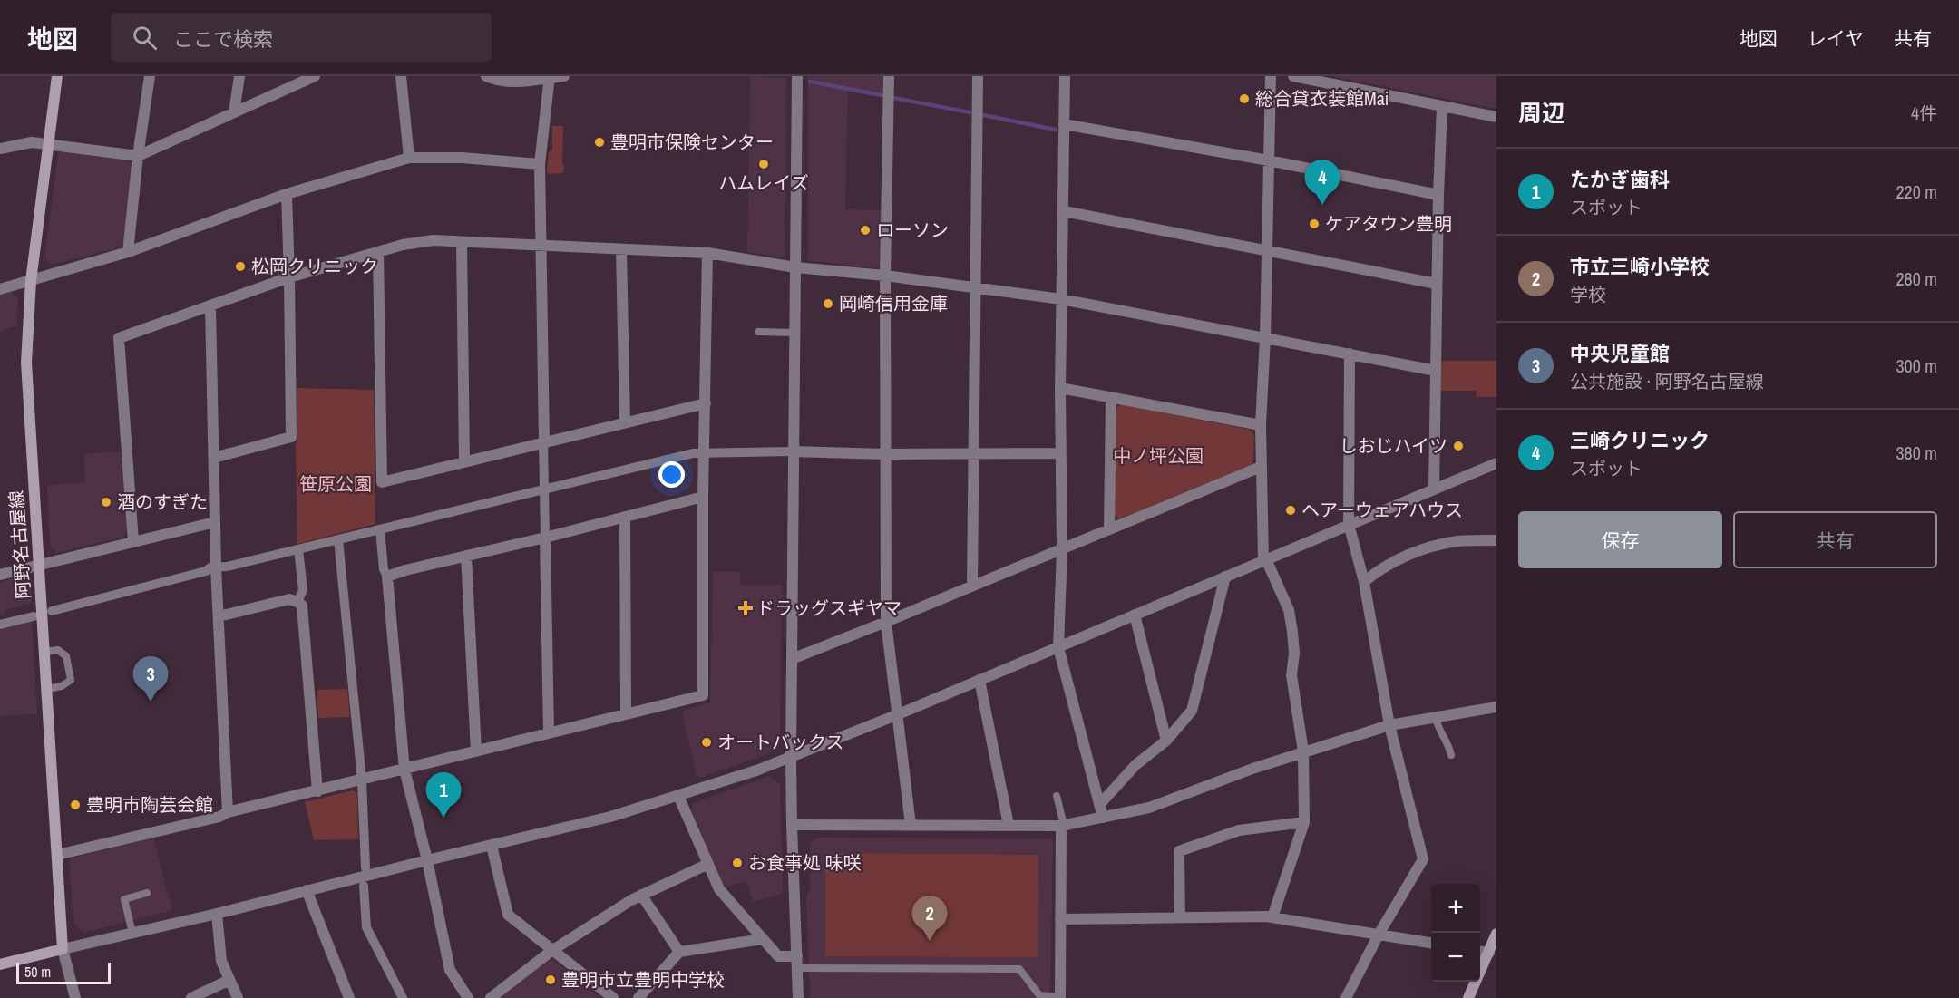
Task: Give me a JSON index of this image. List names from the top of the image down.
{
  "streets": {
    "main road": ["阿野名古屋線"]
  },
  "parks": ["中ノ坪公園", "笹原公園"],
  "places": {
    "other": [
      "総合貸衣装館Mai",
      "豊明市保険センター",
      "ハムレイズ",
      "ケアタウン豊明",
      "ローソン",
      "松岡クリニック",
      "岡崎信用金庫",
      "しおじハイツ",
      "酒のすぎた",
      "ヘアーウェアハウス",
      "オートバックス",
      "豊明市陶芸会館",
      "お食事処 味咲",
      "豊明市立豊明中学校"
    ],
    "health": ["ドラッグスギヤマ"]
  },
  "scale_bar": "50 m",
  "page": {
    "header": "地図",
    "search": "ここで検索",
    "nav": ["地図", "レイヤ", "共有"],
    "heading": ["周辺", "4件"],
    "list": [
      {
        "mark": "1",
        "name": "たかぎ歯科",
        "note": "スポット",
        "value": "220 m"
      },
      {
        "mark": "2",
        "name": "市立三崎小学校",
        "note": "学校",
        "value": "280 m"
      },
      {
        "mark": "3",
        "name": "中央児童館",
        "note": "公共施設 · 阿野名古屋線",
        "value": "300 m"
      },
      {
        "mark": "4",
        "name": "三崎クリニック",
        "note": "スポット",
        "value": "380 m"
      }
    ],
    "pins": [
      "4",
      "3",
      "1",
      "2"
    ],
    "buttons": ["保存", "共有"],
    "map_buttons": ["+", "−"],
    "scale": "50 m"
  }
}
